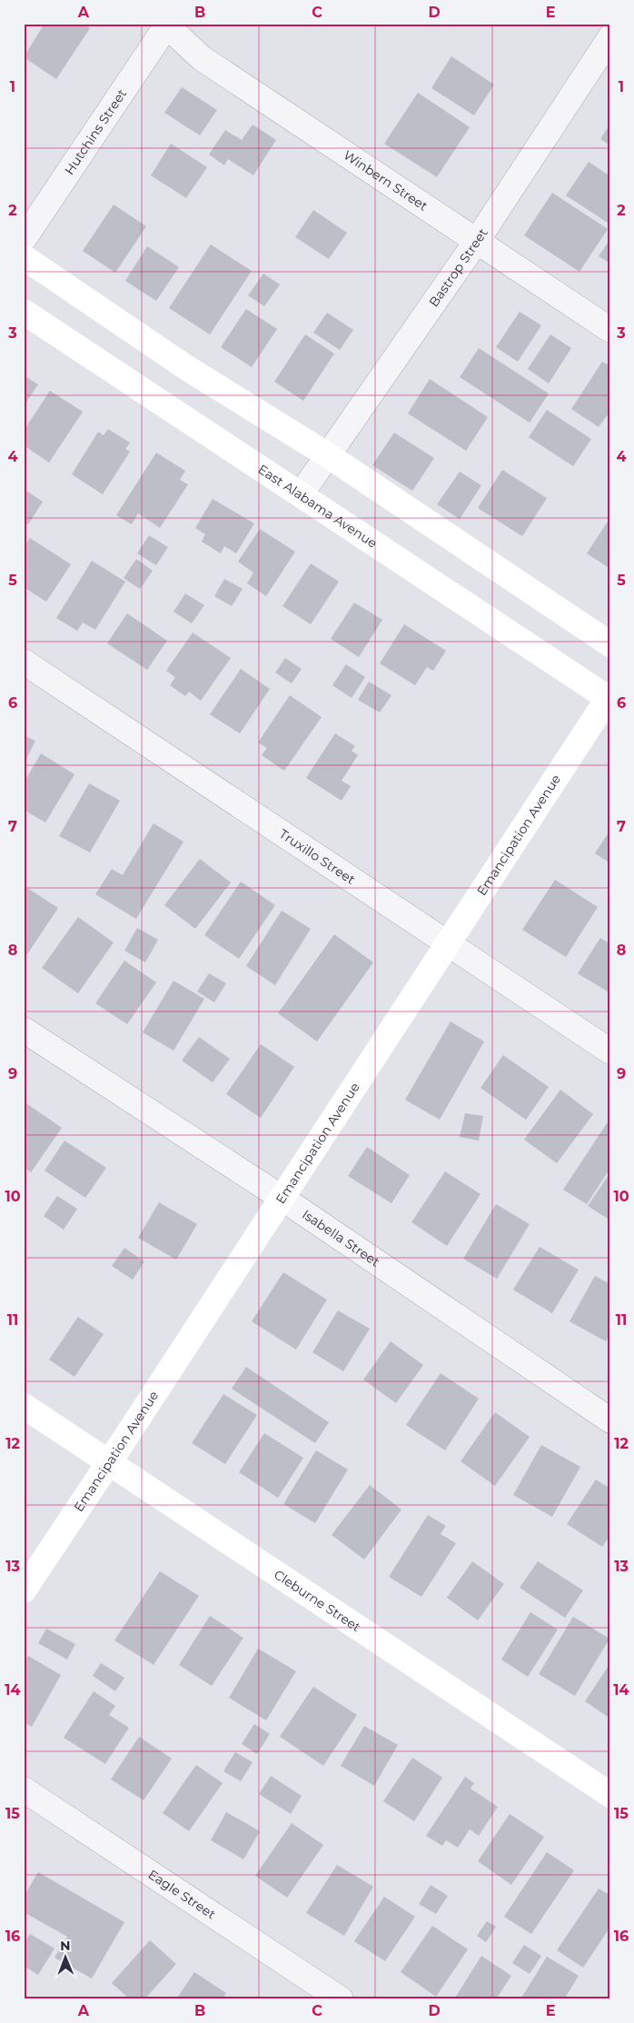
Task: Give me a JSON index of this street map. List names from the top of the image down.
{
  "streets": {
    "main road": ["East Alabama Avenue", "Emancipation Avenue", "Cleburne Street"],
    "street": [
      "Hutchins Street",
      "Winbern Street",
      "Bastrop Street",
      "Truxillo Street",
      "Isabella Street",
      "Eagle Street"
    ]
  },
  "crossings": [
    ["Hutchins Street", "Winbern Street"],
    ["Winbern Street", "Bastrop Street"],
    ["Bastrop Street", "East Alabama Avenue"],
    ["East Alabama Avenue", "Emancipation Avenue"],
    ["Emancipation Avenue", "Truxillo Street"],
    ["Emancipation Avenue", "Isabella Street"],
    ["Emancipation Avenue", "Cleburne Street"]
  ],
  "north": "top",
  "grid": {
    "columns": [
      "A",
      "B",
      "C",
      "D",
      "E"
    ],
    "rows": [
      "1",
      "2",
      "3",
      "4",
      "5",
      "6",
      "7",
      "8",
      "9",
      "10",
      "11",
      "12",
      "13",
      "14",
      "15",
      "16"
    ]
  }
}
